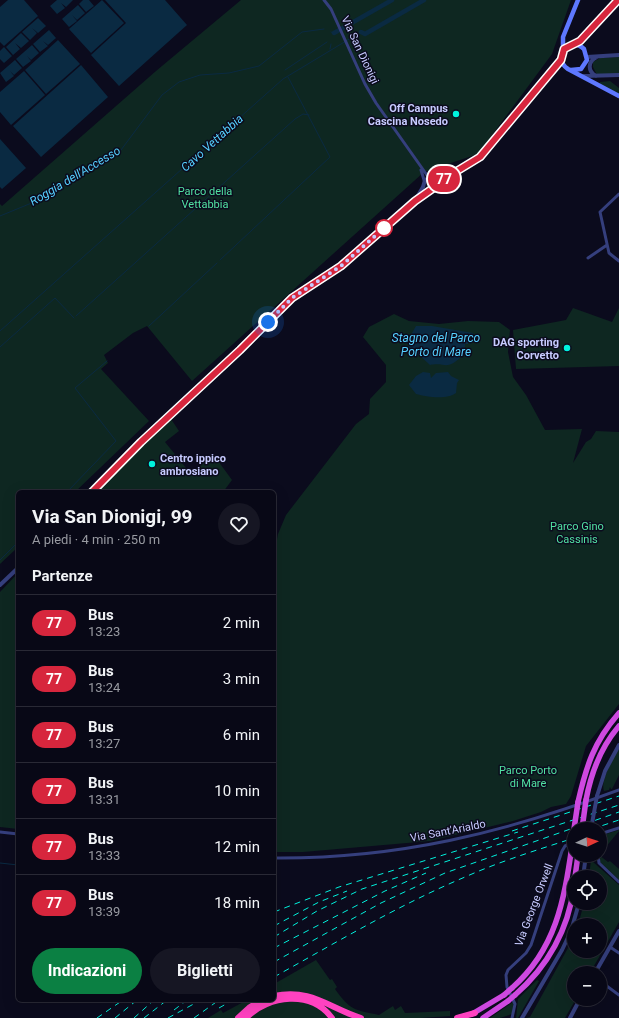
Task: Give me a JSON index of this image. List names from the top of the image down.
{
  "streets": {
    "street": ["Via San Dionigi", "Via Sant'Arialdo", "Via George Orwell"]
  },
  "water": ["Cavo Vettabbia", "Roggia dell'Accesso", "Stagno del Parco Porto di Mare"],
  "parks": ["Parco della Vettabbia", "Parco Gino Cassinis", "Parco Porto di Mare"],
  "places": ["Off Campus Cascina Nosedo", "DAG sporting Corvetto", "Centro ippico ambrosiano"],
  "lines": ["bus line 77"],
  "north": "right",
  "page": {
    "on_map": "77",
    "heading": [
      ["Via San Dionigi, 99", "A piedi · 4 min · 250 m"],
      "Partenze"
    ],
    "list": [
      {
        "mark": "77",
        "name": "Bus",
        "note": "13:23",
        "value": "2 min"
      },
      {
        "mark": "77",
        "name": "Bus",
        "note": "13:24",
        "value": "3 min"
      },
      {
        "mark": "77",
        "name": "Bus",
        "note": "13:27",
        "value": "6 min"
      },
      {
        "mark": "77",
        "name": "Bus",
        "note": "13:31",
        "value": "10 min"
      },
      {
        "mark": "77",
        "name": "Bus",
        "note": "13:33",
        "value": "12 min"
      },
      {
        "mark": "77",
        "name": "Bus",
        "note": "13:39",
        "value": "18 min"
      }
    ],
    "map_buttons": ["+", "−"],
    "buttons": ["Indicazioni", "Biglietti"]
  }
}
